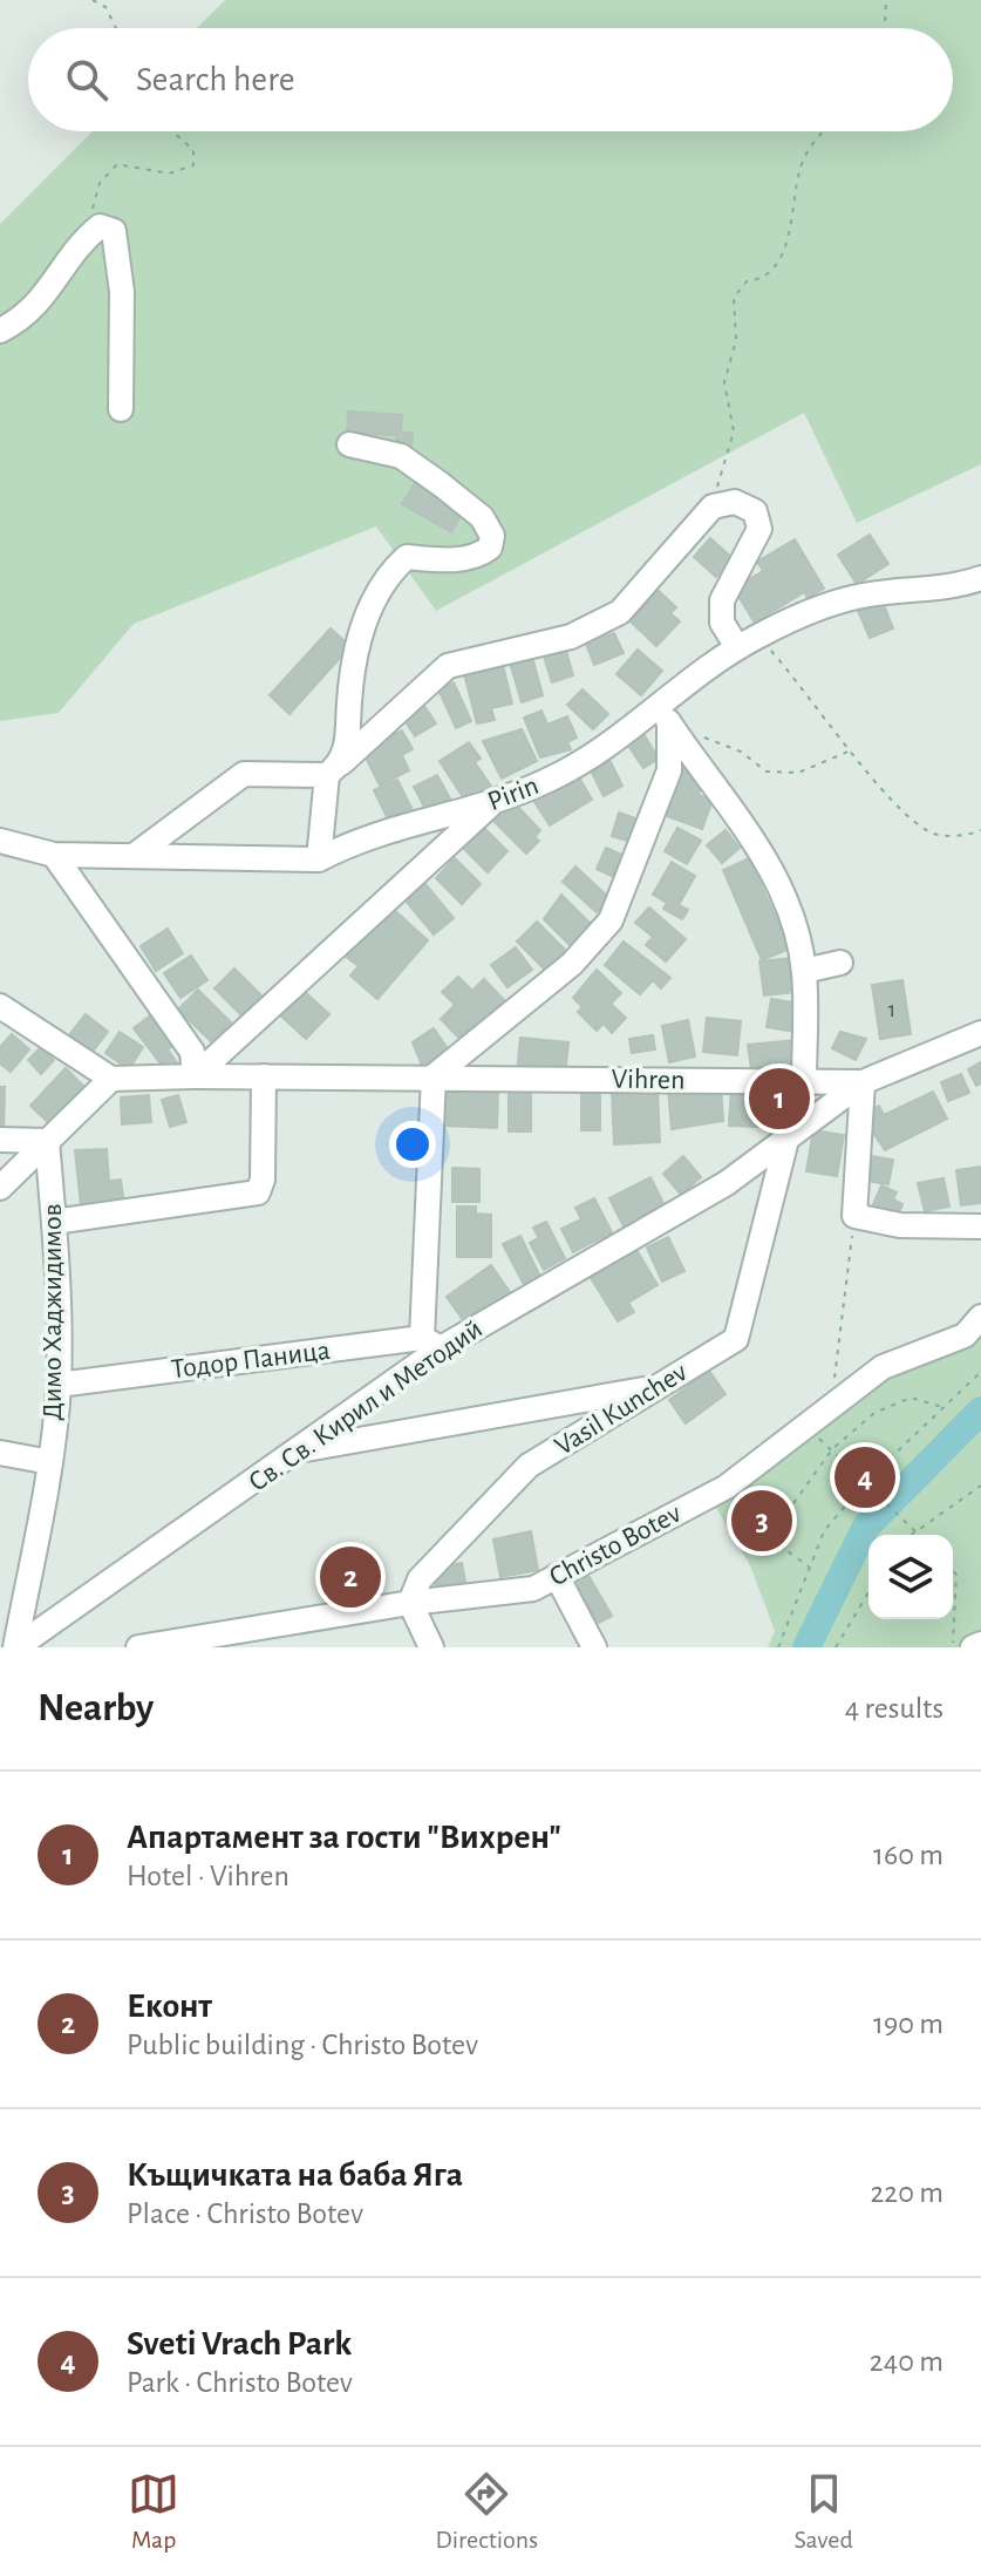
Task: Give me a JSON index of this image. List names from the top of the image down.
{
  "streets": {
    "street": [
      "Pirin",
      "Vihren",
      "Димо Хаджидимов",
      "Тодор Паница",
      "Св. Св. Кирил и Методий",
      "Vasil Kunchev",
      "Christo Botev"
    ]
  },
  "crossings": [
    ["Vihren", "Св. Св. Кирил и Методий"],
    ["Димо Хаджидимов", "Тодор Паница"],
    ["Димо Хаджидимов", "Св. Св. Кирил и Методий"],
    ["Тодор Паница", "Св. Св. Кирил и Методий"],
    ["Св. Св. Кирил и Методий", "Vasil Kunchev"],
    ["Vasil Kunchev", "Christo Botev"]
  ],
  "house_numbers": ["1"],
  "page": {
    "search": "Search here",
    "pins": [
      "1",
      "4",
      "3",
      "2"
    ],
    "heading": ["Nearby", "4 results"],
    "list": [
      {
        "mark": "1",
        "name": "Апартамент за гости \"Вихрен\"",
        "note": "Hotel · Vihren",
        "value": "160 m"
      },
      {
        "mark": "2",
        "name": "Еконт",
        "note": "Public building · Christo Botev",
        "value": "190 m"
      },
      {
        "mark": "3",
        "name": "Къщичката на баба Яга",
        "note": "Place · Christo Botev",
        "value": "220 m"
      },
      {
        "mark": "4",
        "name": "Sveti Vrach Park",
        "note": "Park · Christo Botev",
        "value": "240 m"
      }
    ],
    "nav": ["Map", "Directions", "Saved"]
  }
}
